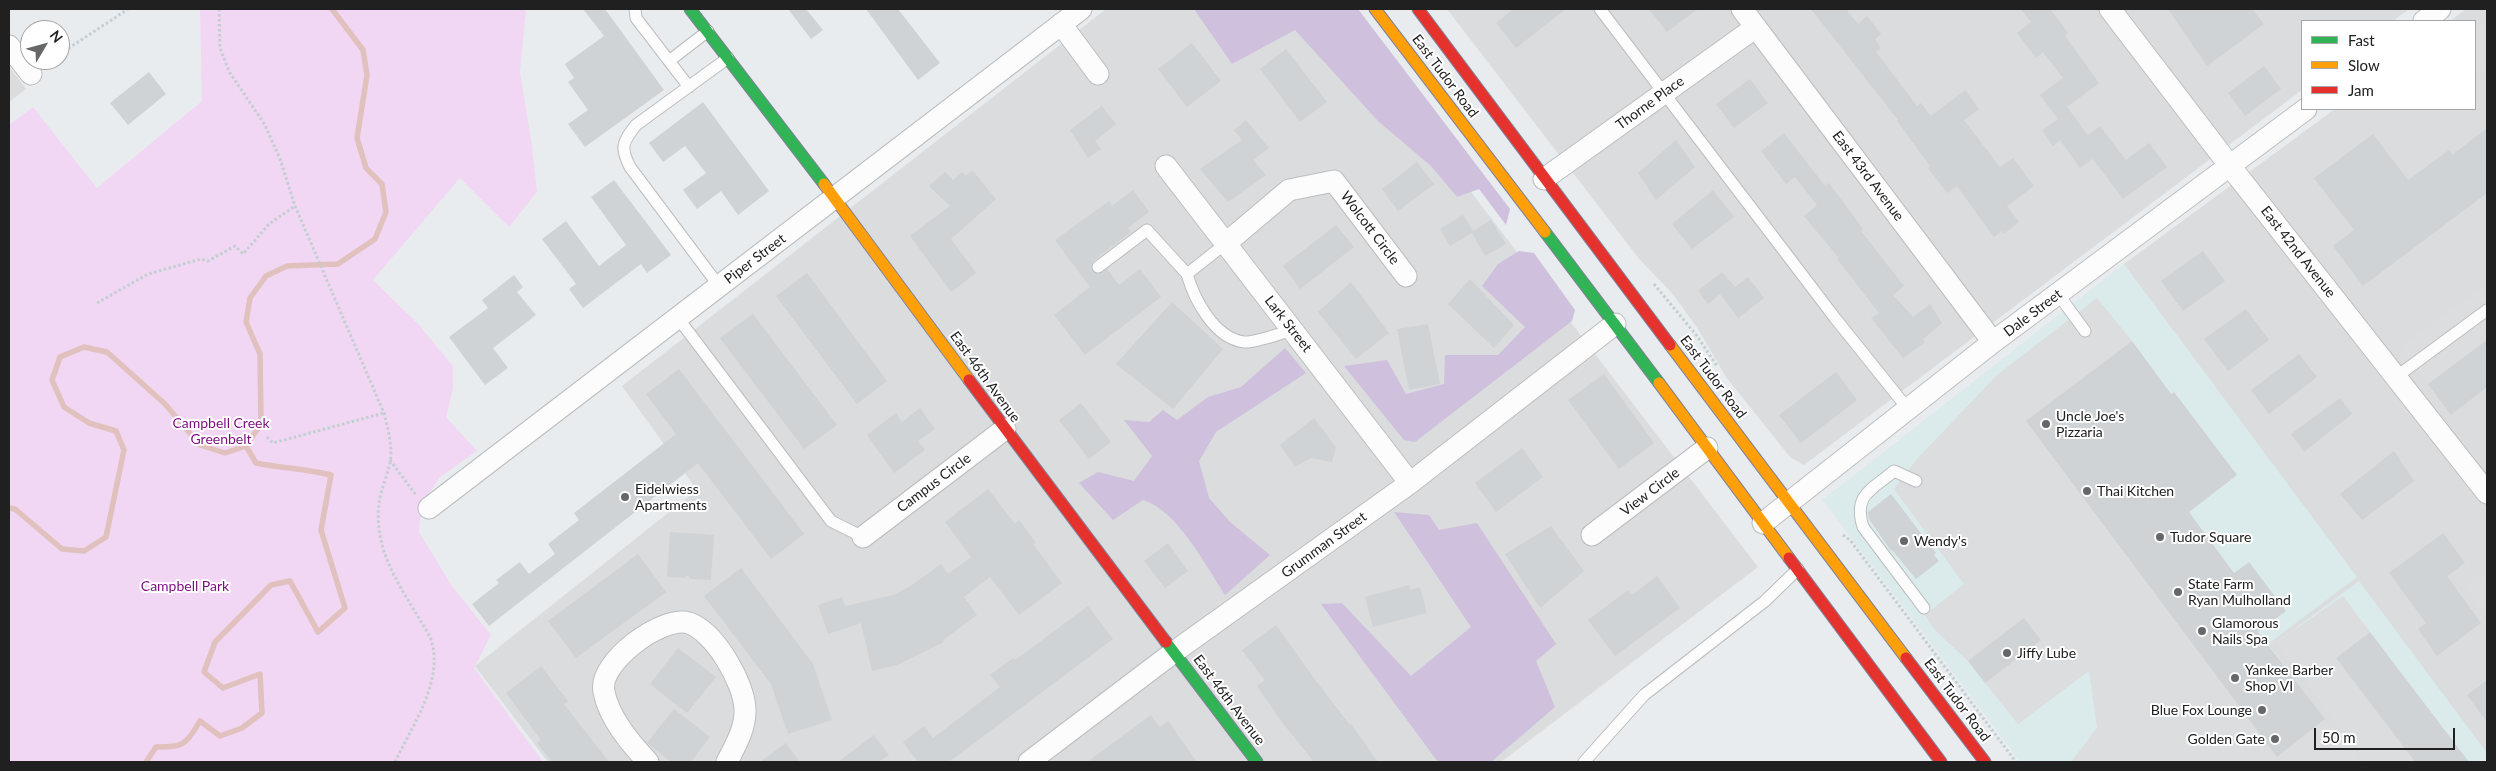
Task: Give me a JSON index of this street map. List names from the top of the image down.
{
  "streets": {
    "main road": ["East Tudor Road", "East 46th Avenue"],
    "street": [
      "Thorne Place",
      "East 43rd Avenue",
      "Wolcott Circle",
      "East 42nd Avenue",
      "Piper Street",
      "Dale Street",
      "Lark Street",
      "Campus Circle",
      "View Circle",
      "Grumman Street"
    ]
  },
  "crossings": [
    ["East Tudor Road", "Thorne Place"],
    ["East Tudor Road", "Dale Street"],
    ["East Tudor Road", "View Circle"],
    ["East Tudor Road", "Grumman Street"],
    ["Thorne Place", "East 43rd Avenue"],
    ["East 43rd Avenue", "Dale Street"],
    ["Wolcott Circle", "Lark Street"],
    ["East 42nd Avenue", "Dale Street"],
    ["Piper Street", "East 46th Avenue"],
    ["Lark Street", "Grumman Street"],
    ["East 46th Avenue", "Campus Circle"],
    ["East 46th Avenue", "Grumman Street"]
  ],
  "parks": ["Campbell Creek Greenbelt", "Campbell Park"],
  "places": [
    "Uncle Joe's Pizzaria",
    "Thai Kitchen",
    "Eidelwiess Apartments",
    "Tudor Square",
    "Wendy's",
    "State Farm Ryan Mulholland",
    "Glamorous Nails Spa",
    "Jiffy Lube",
    "Yankee Barber Shop VI",
    "Blue Fox Lounge",
    "Golden Gate"
  ],
  "legend": ["Fast", "Slow", "Jam"],
  "scale_bar": "50 m",
  "north": "top right"
}
